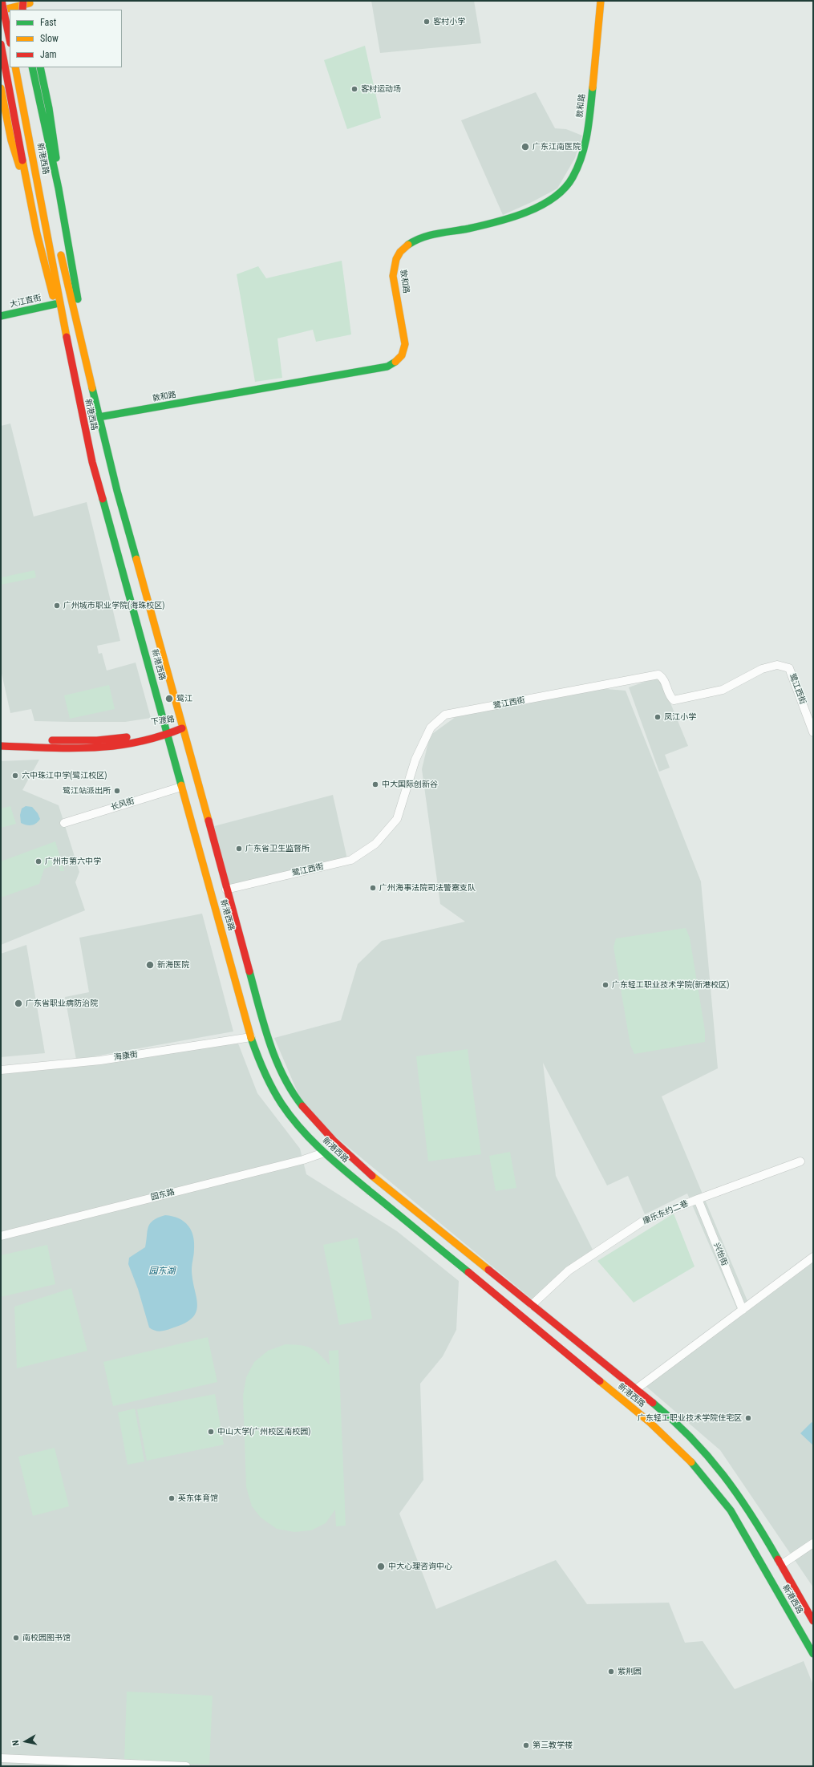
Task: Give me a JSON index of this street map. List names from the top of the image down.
{
  "streets": {
    "main road": [
      "敦和路",
      "新港西路",
      "大江直街",
      "下渡路"
    ],
    "street": [
      "鹭江西街",
      "长风街",
      "海康街",
      "园东路",
      "康乐东约二巷",
      "兴怡街"
    ]
  },
  "crossings": [
    ["敦和路", "新港西路"],
    ["新港西路", "鹭江西街"],
    ["新港西路", "下渡路"],
    ["新港西路", "长风街"],
    ["新港西路", "海康街"],
    ["新港西路", "园东路"],
    ["新港西路", "康乐东约二巷"],
    ["康乐东约二巷", "兴怡街"]
  ],
  "water": ["园东湖"],
  "places": [
    "客村小学",
    "客村运动场",
    "广东江南医院",
    "广州城市职业学院(海珠校区)",
    "鹭江",
    "凤江小学",
    "六中珠江中学(鹭江校区)",
    "中大国际创新谷",
    "鹭江站派出所",
    "广东省卫生监督所",
    "广州市第六中学",
    "广州海事法院司法警察支队",
    "新海医院",
    "广东轻工职业技术学院(新港校区)",
    "广东省职业病防治院",
    "广东轻工职业技术学院住宅区",
    "中山大学(广州校区南校园)",
    "英东体育馆",
    "中大心理咨询中心",
    "南校园图书馆",
    "紫荆园",
    "第三教学楼"
  ],
  "legend": ["Fast", "Slow", "Jam"],
  "north": "left"
}
